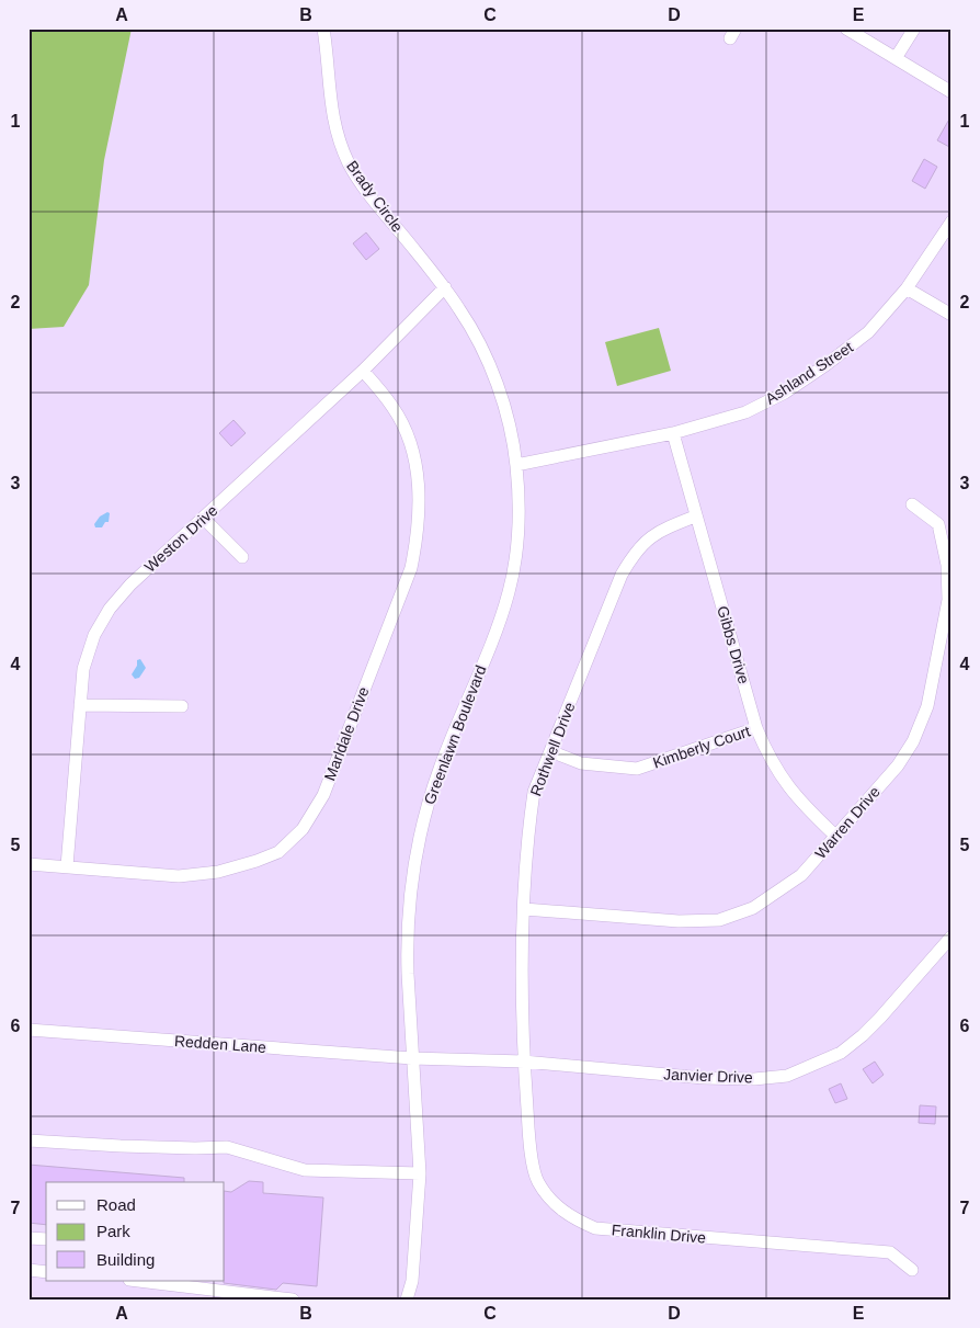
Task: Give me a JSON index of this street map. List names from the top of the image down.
{
  "streets": {
    "street": [
      "Brady Circle",
      "Ashland Street",
      "Weston Drive",
      "Gibbs Drive",
      "Marldale Drive",
      "Greenlawn Boulevard",
      "Kimberly Court",
      "Rothwell Drive",
      "Warren Drive",
      "Redden Lane",
      "Janvier Drive",
      "Franklin Drive"
    ]
  },
  "crossings": [
    ["Brady Circle", "Weston Drive"],
    ["Brady Circle", "Greenlawn Boulevard"],
    ["Ashland Street", "Gibbs Drive"],
    ["Ashland Street", "Greenlawn Boulevard"],
    ["Weston Drive", "Marldale Drive"],
    ["Weston Drive", "Greenlawn Boulevard"],
    ["Gibbs Drive", "Kimberly Court"],
    ["Gibbs Drive", "Rothwell Drive"],
    ["Gibbs Drive", "Warren Drive"],
    ["Greenlawn Boulevard", "Redden Lane"],
    ["Greenlawn Boulevard", "Janvier Drive"],
    ["Kimberly Court", "Rothwell Drive"],
    ["Rothwell Drive", "Warren Drive"],
    ["Rothwell Drive", "Janvier Drive"],
    ["Rothwell Drive", "Franklin Drive"],
    ["Redden Lane", "Janvier Drive"],
    ["Janvier Drive", "Franklin Drive"]
  ],
  "legend": ["Road", "Park", "Building"],
  "grid": {
    "columns": [
      "A",
      "B",
      "C",
      "D",
      "E"
    ],
    "rows": [
      "1",
      "2",
      "3",
      "4",
      "5",
      "6",
      "7"
    ]
  }
}
